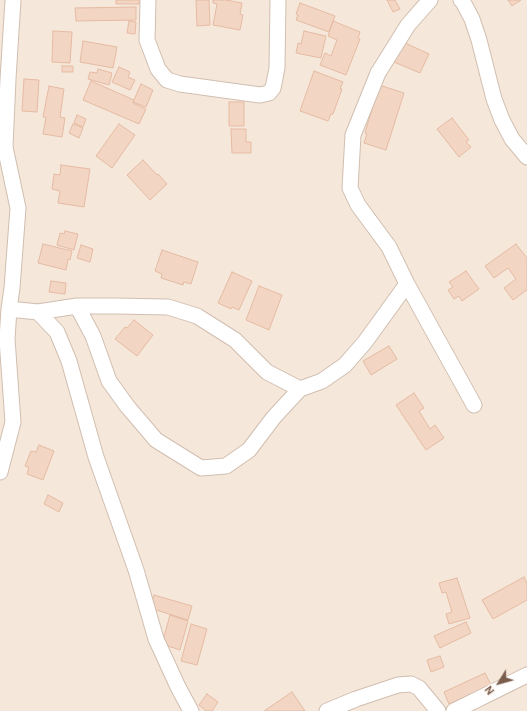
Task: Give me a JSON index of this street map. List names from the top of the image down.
{
  "north": "bottom left"
}
